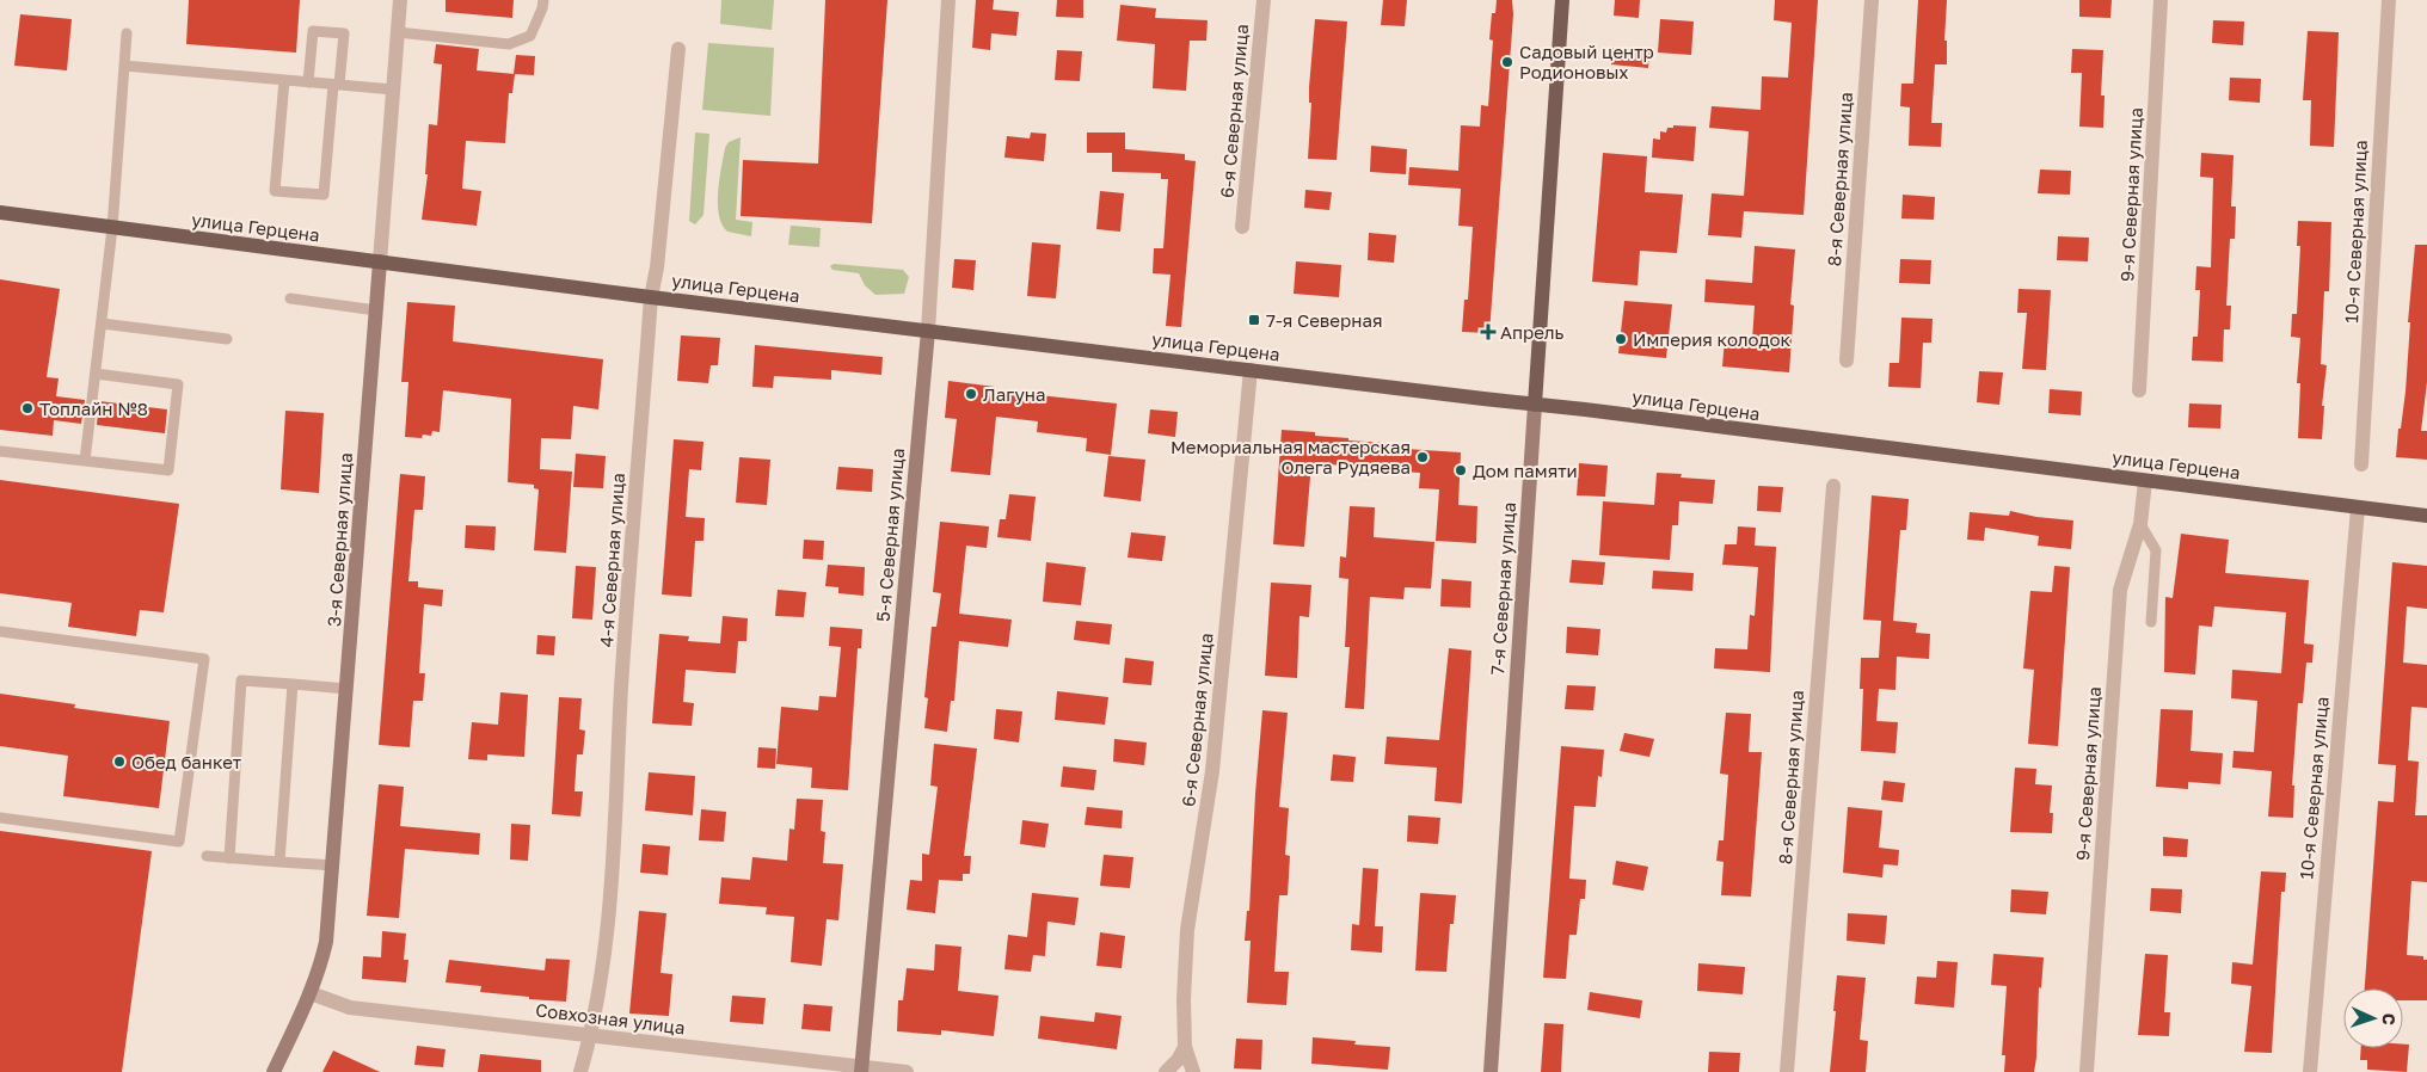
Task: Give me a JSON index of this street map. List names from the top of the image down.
{
  "streets": {
    "main road": [
      "улица Герцена",
      "5-я Северная улица",
      "3-я Северная улица",
      "7-я Северная улица"
    ],
    "street": [
      "6-я Северная улица",
      "8-я Северная улица",
      "9-я Северная улица",
      "10-я Северная улица",
      "4-я Северная улица",
      "Совхозная улица"
    ]
  },
  "crossings": [
    ["6-я Северная улица", "улица Герцена"],
    ["9-я Северная улица", "улица Герцена"],
    ["улица Герцена", "10-я Северная улица"],
    ["улица Герцена", "5-я Северная улица"],
    ["улица Герцена", "3-я Северная улица"],
    ["улица Герцена", "4-я Северная улица"],
    ["улица Герцена", "7-я Северная улица"],
    ["5-я Северная улица", "Совхозная улица"],
    ["3-я Северная улица", "Совхозная улица"],
    ["4-я Северная улица", "Совхозная улица"]
  ],
  "places": {
    "other": [
      "Садовый центр Родионовых",
      "Империя колодок",
      "Лагуна",
      "Топлайн №8",
      "Мемориальная мастерская Олега Рудяева",
      "Дом памяти",
      "Обед банкет"
    ],
    "transit": ["7-я Северная"],
    "health": ["Апрель"]
  },
  "north": "right"
}
